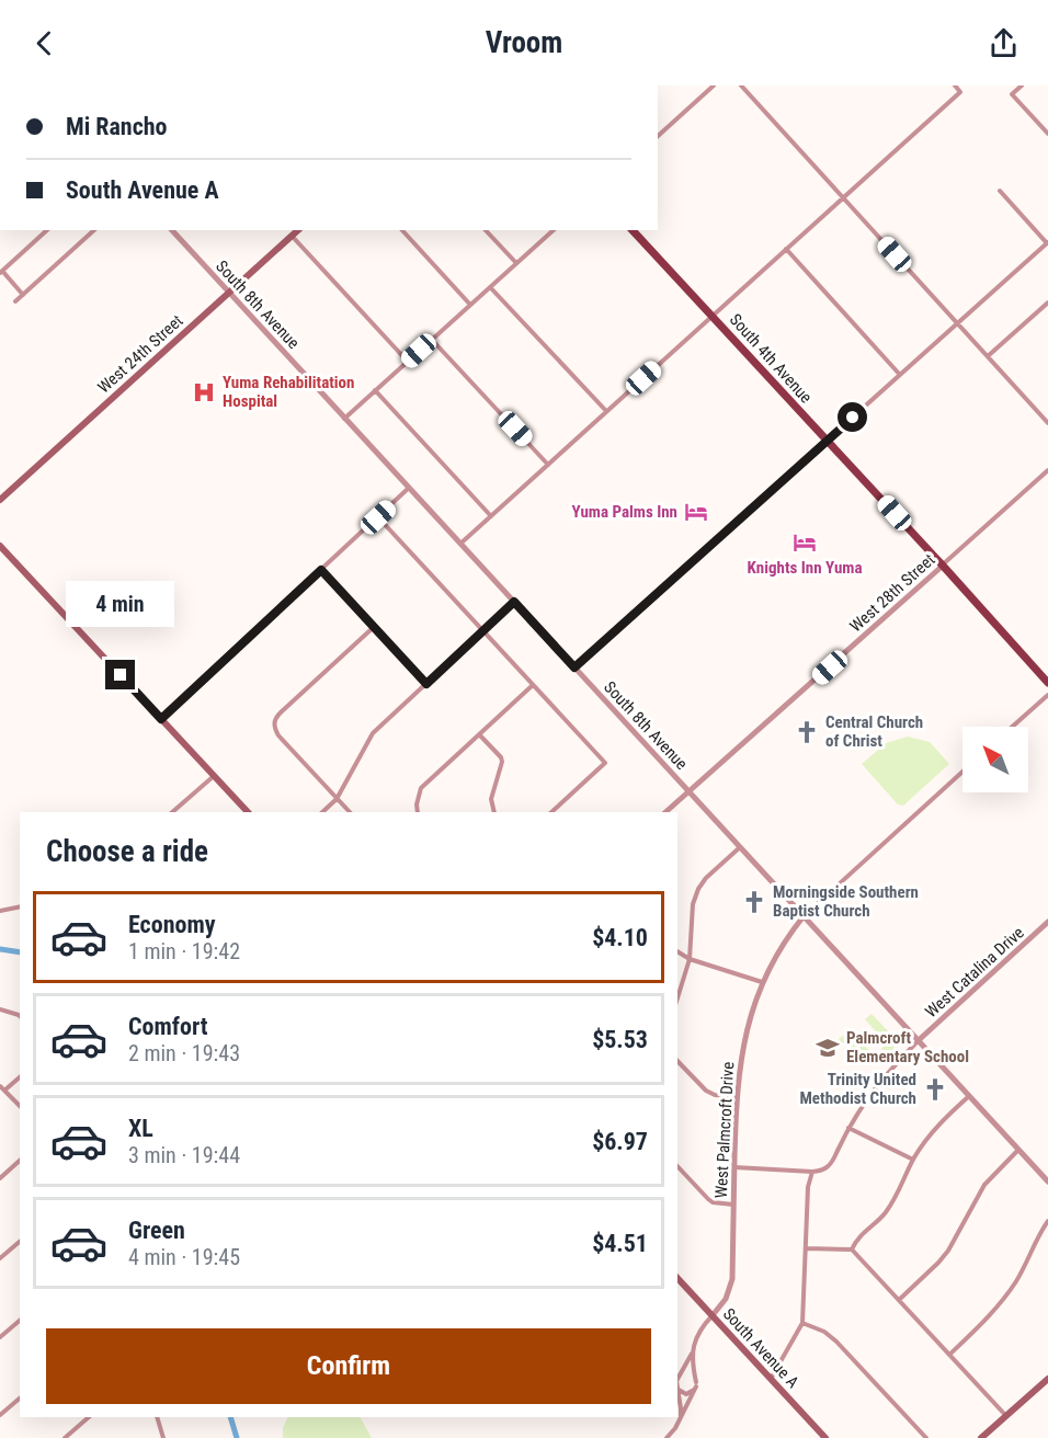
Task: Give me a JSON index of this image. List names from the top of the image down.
{
  "streets": {
    "main road": ["West 24th Street", "South 4th Avenue", "South Avenue A"],
    "street": [
      "South 8th Avenue",
      "West 28th Street",
      "West Catalina Drive",
      "West Palmcroft Drive"
    ]
  },
  "crossings": [
    ["South 8th Avenue", "West 24th Street"],
    ["South 8th Avenue", "West 28th Street"],
    ["South 8th Avenue", "West Catalina Drive"],
    ["South 8th Avenue", "West Palmcroft Drive"],
    ["South 4th Avenue", "West 28th Street"],
    ["West Palmcroft Drive", "South Avenue A"]
  ],
  "places": {
    "hospital": ["Yuma Rehabilitation Hospital"],
    "hotel": ["Yuma Palms Inn", "Knights Inn Yuma"],
    "church": ["Central Church of Christ", "Morningside Southern Baptist Church", "Trinity United Methodist Church"],
    "school or university": ["Palmcroft Elementary School"]
  },
  "north": "top left",
  "page": {
    "header": "Vroom",
    "banner": ["Mi Rancho", "South Avenue A"],
    "bubble": "4 min",
    "heading": "Choose a ride",
    "list": [
      {
        "name": "Economy",
        "note": "1 min · 19:42",
        "value": "$4.10"
      },
      {
        "name": "Comfort",
        "note": "2 min · 19:43",
        "value": "$5.53"
      },
      {
        "name": "XL",
        "note": "3 min · 19:44",
        "value": "$6.97"
      },
      {
        "name": "Green",
        "note": "4 min · 19:45",
        "value": "$4.51"
      }
    ],
    "buttons": "Confirm"
  }
}
